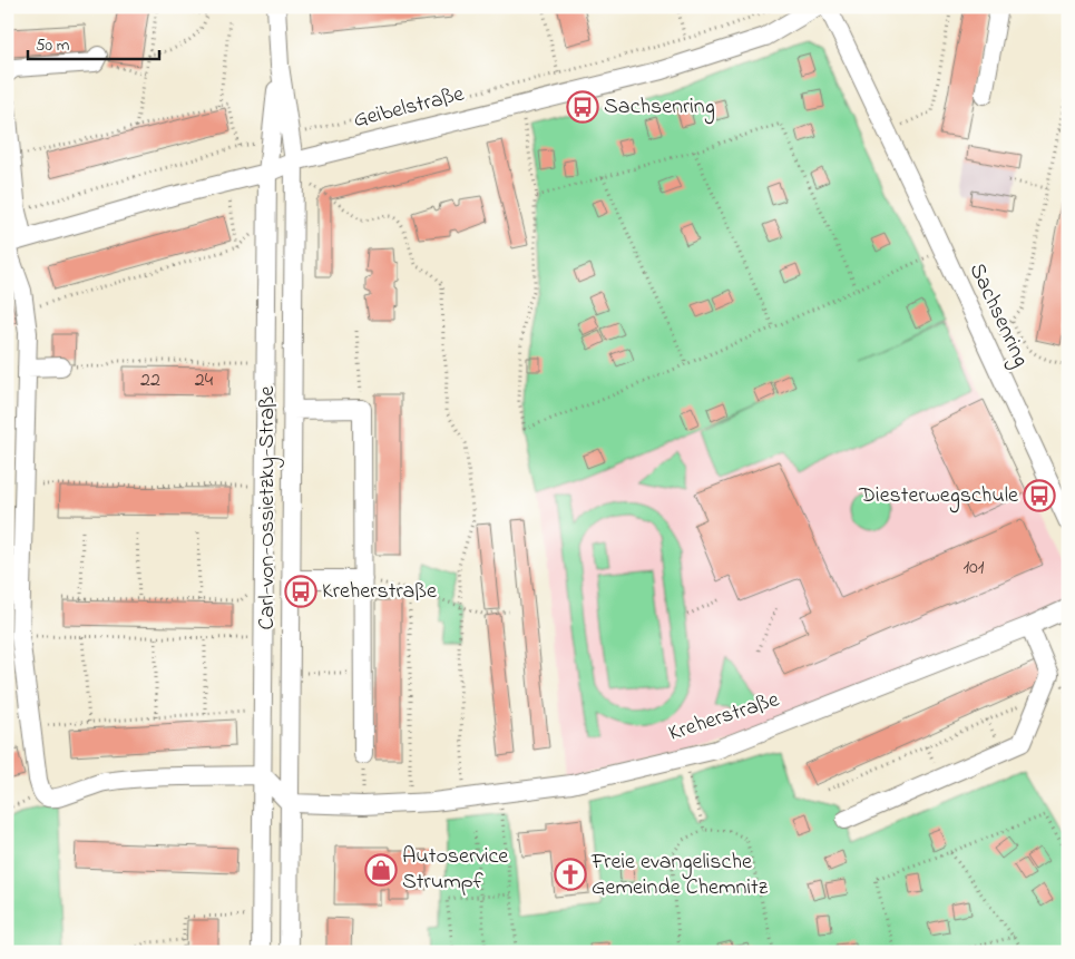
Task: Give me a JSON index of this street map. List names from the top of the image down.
{
  "streets": {
    "street": [
      "Geibelstraße",
      "Sachsenring",
      "Carl-von-Ossietzky-Straße",
      "Kreherstraße"
    ]
  },
  "crossings": [
    ["Geibelstraße", "Carl-von-Ossietzky-Straße"],
    ["Carl-von-Ossietzky-Straße", "Kreherstraße"]
  ],
  "places": {
    "bus stop": ["Sachsenring", "Diesterwegschule", "Kreherstraße"],
    "shop": ["Autoservice Strumpf"],
    "church": ["Freie evangelische Gemeinde Chemnitz"]
  },
  "house_numbers": ["22", "24", "101"],
  "scale_bar": "50 m"
}
